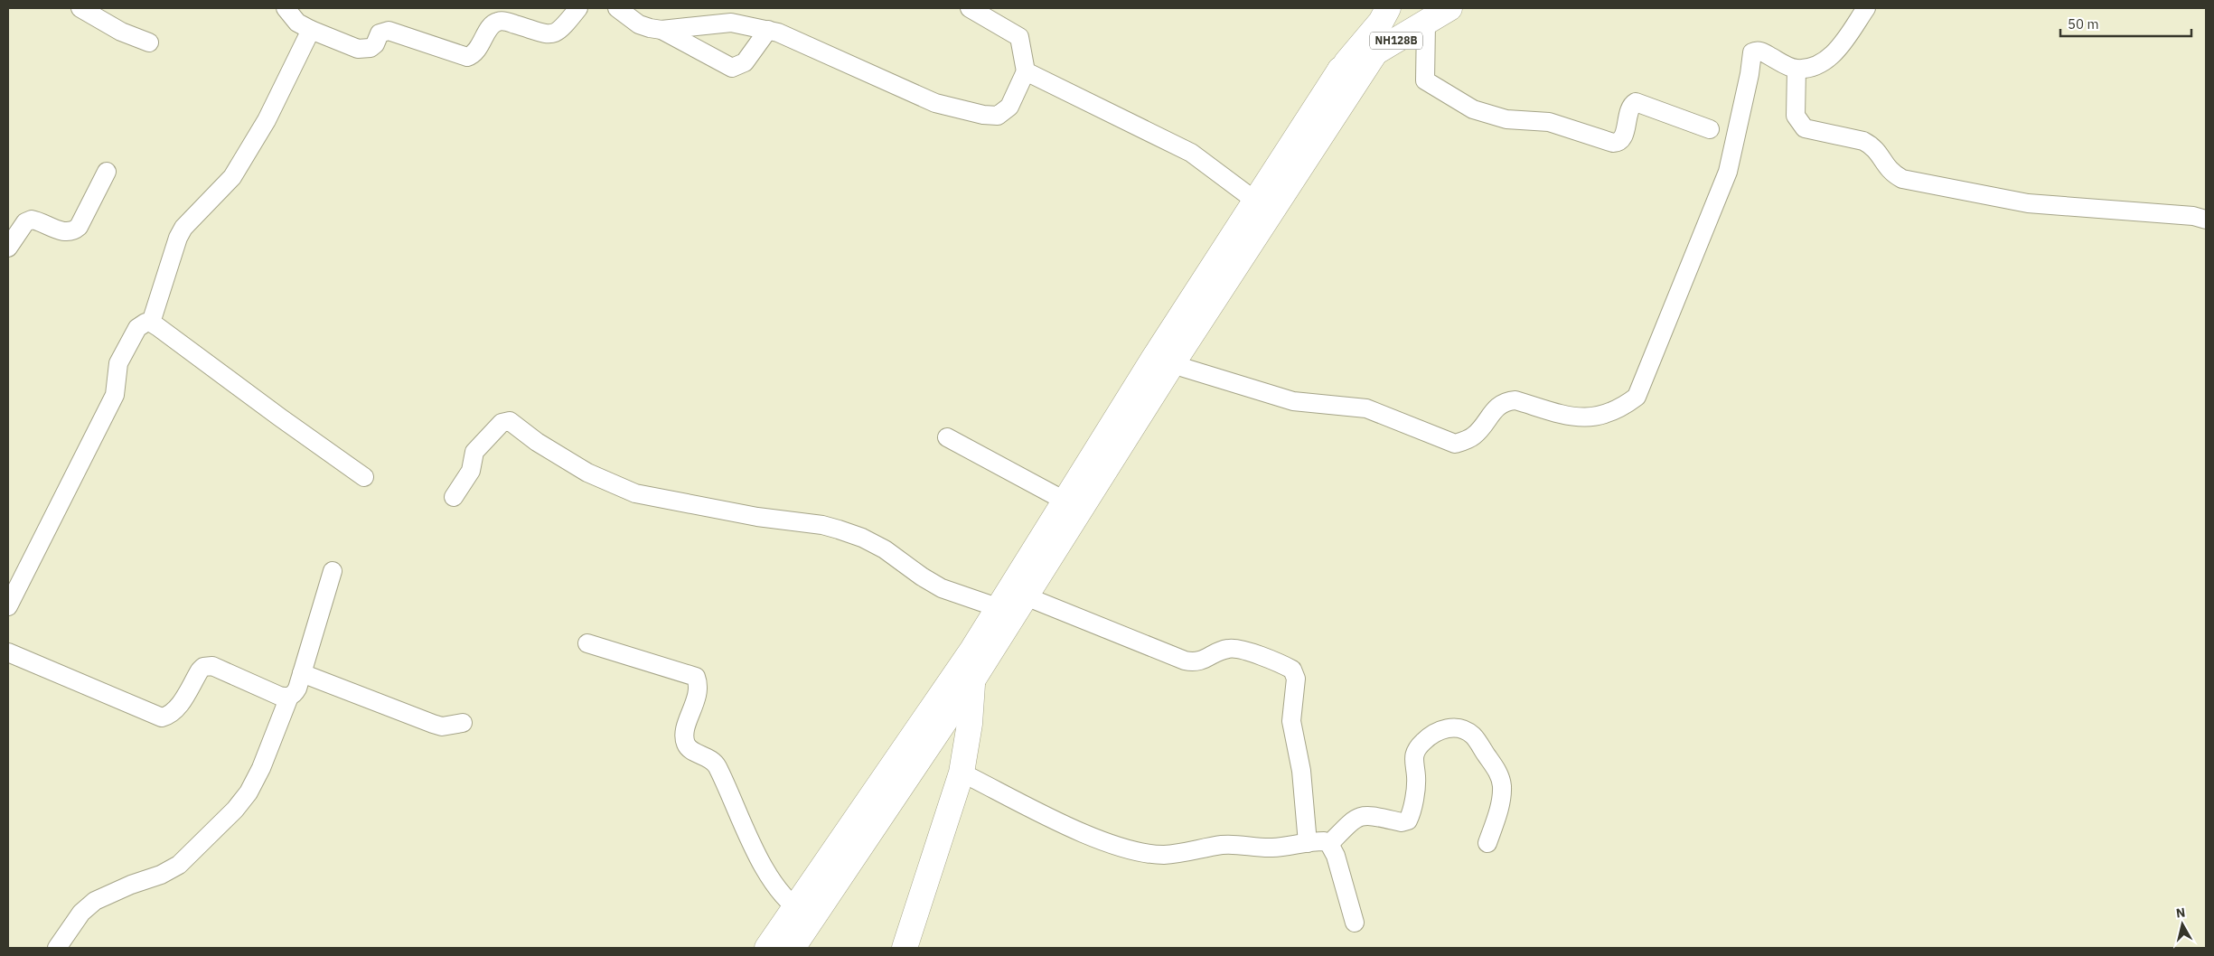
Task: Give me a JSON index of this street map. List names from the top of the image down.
{
  "streets": {
    "main road": ["NH128B"]
  },
  "scale_bar": "50 m",
  "north": "top"
}
